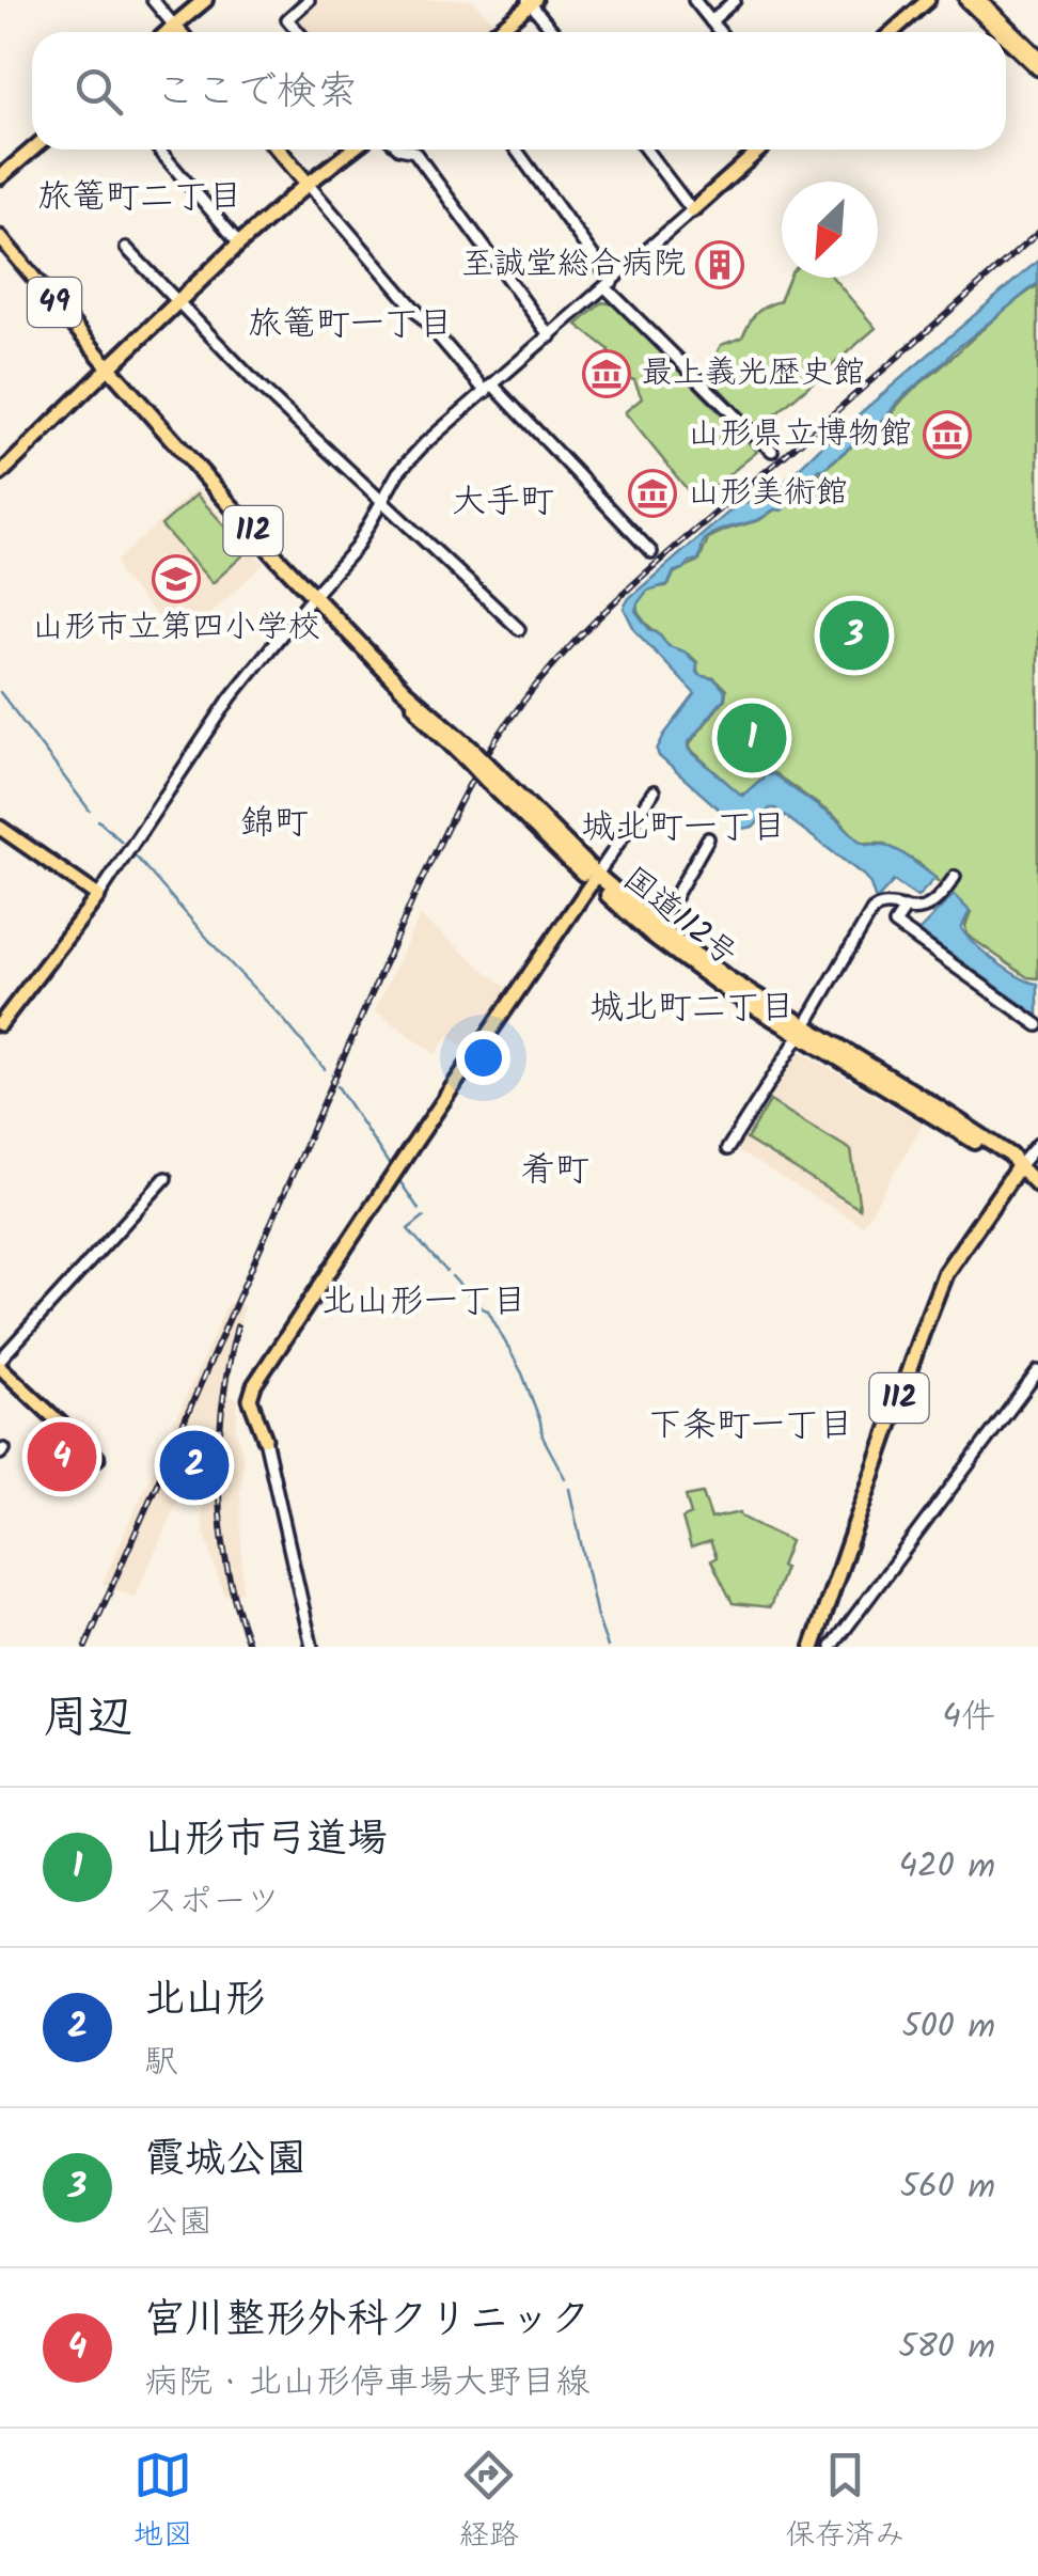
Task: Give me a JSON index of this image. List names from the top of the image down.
{
  "streets": {
    "highway": ["112", "国道112号"],
    "main road": ["49"]
  },
  "crossings": [
    ["49", "国道112号"],
    ["112", "国道112号"]
  ],
  "districts": [
    "旅篭町二丁目",
    "旅篭町一丁目",
    "大手町",
    "錦町",
    "城北町一丁目",
    "城北町二丁目",
    "肴町",
    "北山形一丁目",
    "下条町一丁目"
  ],
  "places": {
    "building": ["至誠堂総合病院"],
    "museum": ["最上義光歴史館", "山形県立博物館", "山形美術館"],
    "school or university": ["山形市立第四小学校"]
  },
  "north": "bottom left",
  "page": {
    "search": "ここで検索",
    "pins": [
      "3",
      "1",
      "4",
      "2"
    ],
    "heading": ["周辺", "4件"],
    "list": [
      {
        "mark": "1",
        "name": "山形市弓道場",
        "note": "スポーツ",
        "value": "420 m"
      },
      {
        "mark": "2",
        "name": "北山形",
        "note": "駅",
        "value": "500 m"
      },
      {
        "mark": "3",
        "name": "霞城公園",
        "note": "公園",
        "value": "560 m"
      },
      {
        "mark": "4",
        "name": "宮川整形外科クリニック",
        "note": "病院 · 北山形停車場大野目線",
        "value": "580 m"
      }
    ],
    "nav": ["地図", "経路", "保存済み"]
  }
}
